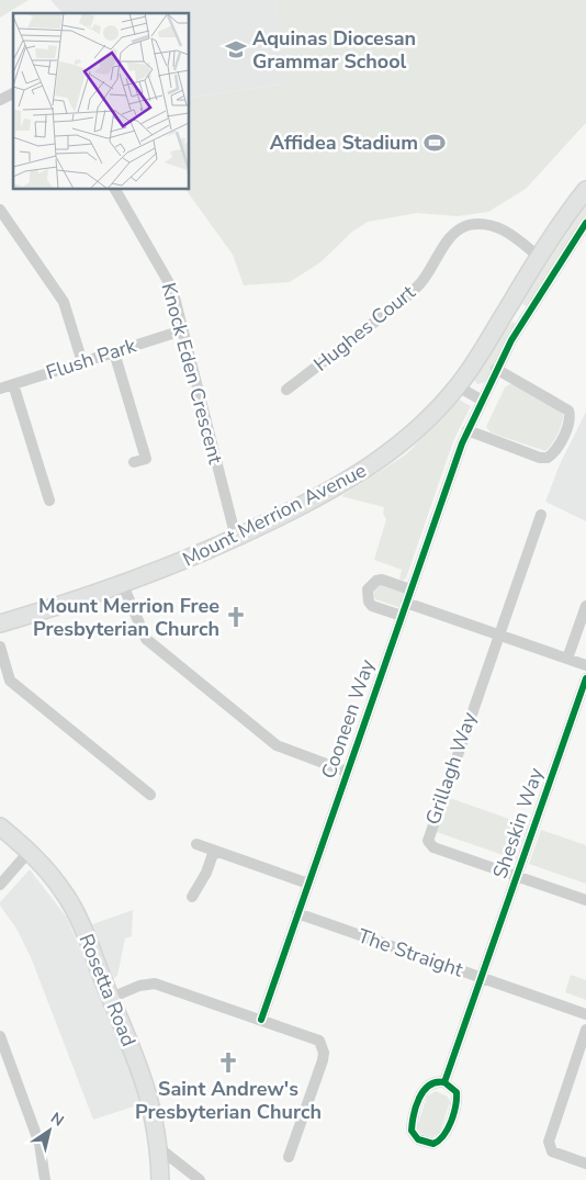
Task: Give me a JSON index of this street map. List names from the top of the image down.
{
  "streets": {
    "street": [
      "Hughes Court",
      "Flush Park",
      "Knock Eden Crescent",
      "Mount Merrion Avenue",
      "Cooneen Way",
      "Grillagh Way",
      "Sheskin Way",
      "The Straight",
      "Rosetta Road"
    ]
  },
  "crossings": [
    ["Hughes Court", "Mount Merrion Avenue"],
    ["Flush Park", "Knock Eden Crescent"],
    ["Knock Eden Crescent", "Mount Merrion Avenue"],
    ["Cooneen Way", "The Straight"],
    ["Grillagh Way", "Sheskin Way"],
    ["Sheskin Way", "The Straight"]
  ],
  "places": {
    "school or university": ["Aquinas Diocesan Grammar School"],
    "sports": ["Affidea Stadium"],
    "church": ["Mount Merrion Free Presbyterian Church", "Saint Andrew's Presbyterian Church"]
  },
  "north": "top right"
}
